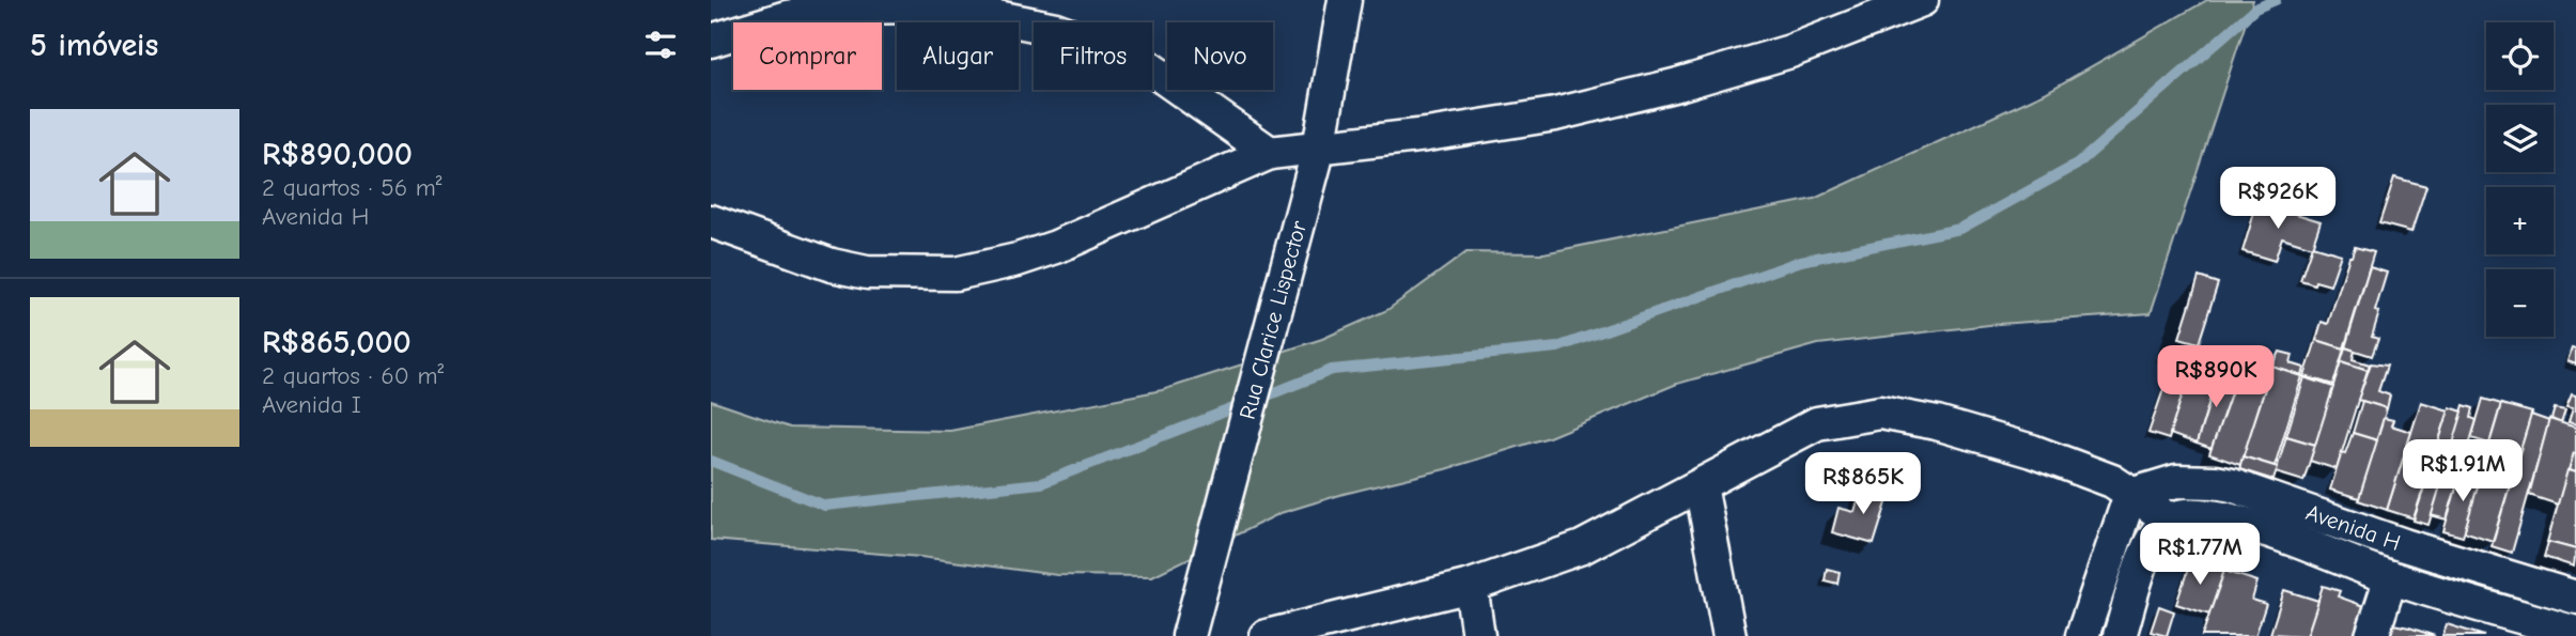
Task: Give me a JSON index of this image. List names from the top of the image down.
{
  "streets": {
    "street": ["Rua Clarice Lispector", "Avenida H"]
  },
  "page": {
    "heading": "5 imóveis",
    "map_buttons": ["+", "−"],
    "chip": [
      "Comprar",
      "Alugar",
      "Filtros",
      "Novo"
    ],
    "list": [
      {
        "name": "R$890,000",
        "note": "2 quartos · 56 m² · Avenida H"
      },
      {
        "name": "R$865,000",
        "note": "2 quartos · 60 m² · Avenida I"
      }
    ],
    "price": [
      "R$926K",
      "R$890K",
      "R$1.91M",
      "R$865K",
      "R$1.77M"
    ]
  }
}
